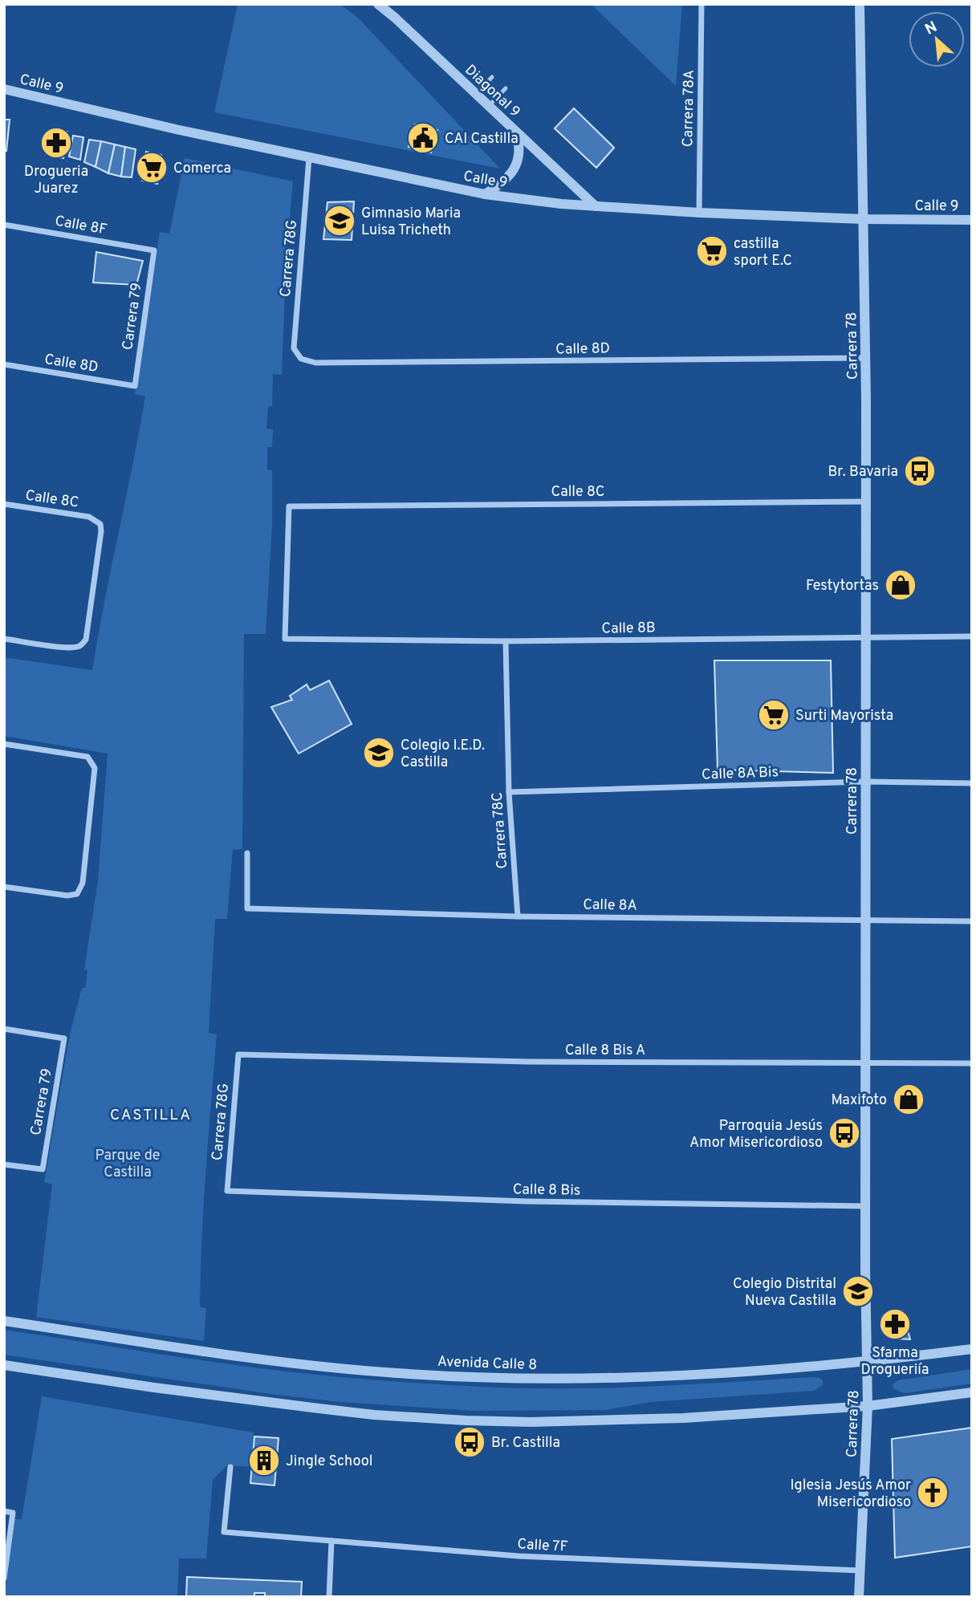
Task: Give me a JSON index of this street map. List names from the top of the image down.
{
  "streets": {
    "street": [
      "Calle 9",
      "Diagonal 9",
      "Carrera 78A",
      "Calle 8F",
      "Carrera 78G",
      "Carrera 79",
      "Carrera 78",
      "Calle 8D",
      "Calle 8C",
      "Calle 8B",
      "Calle 8A Bis",
      "Carrera 78C",
      "Calle 8A",
      "Calle 8 Bis A",
      "Calle 8 Bis",
      "Avenida Calle 8",
      "Calle 7F"
    ]
  },
  "crossings": [
    ["Calle 9", "Diagonal 9"],
    ["Calle 9", "Carrera 78A"],
    ["Calle 9", "Carrera 78G"],
    ["Calle 9", "Carrera 78"],
    ["Calle 8F", "Carrera 79"],
    ["Carrera 78G", "Calle 8D"],
    ["Carrera 78G", "Calle 8 Bis A"],
    ["Carrera 78G", "Calle 8 Bis"],
    ["Carrera 79", "Calle 8D"],
    ["Carrera 78", "Calle 8D"],
    ["Carrera 78", "Calle 8C"],
    ["Carrera 78", "Calle 8B"],
    ["Carrera 78", "Calle 8A Bis"],
    ["Carrera 78", "Calle 8A"],
    ["Carrera 78", "Calle 8 Bis A"],
    ["Carrera 78", "Calle 8 Bis"],
    ["Carrera 78", "Avenida Calle 8"],
    ["Carrera 78", "Calle 7F"],
    ["Calle 8C", "Calle 8B"],
    ["Calle 8B", "Carrera 78C"],
    ["Calle 8A Bis", "Carrera 78C"],
    ["Carrera 78C", "Calle 8A"]
  ],
  "districts": ["CASTILLA"],
  "parks": ["Parque de Castilla"],
  "places": {
    "public building": ["CAI Castilla"],
    "pharmacy": ["Drogueria Juarez", "Sfarma Drogueriía"],
    "supermarket": ["Comerca", "castilla sport E.C", "Surti Mayorista"],
    "school or university": ["Gimnasio Maria Luisa Tricheth", "Colegio I.E.D. Castilla", "Colegio Distrital Nueva Castilla"],
    "bus stop": ["Br. Bavaria", "Parroquia Jesús Amor Misericordioso", "Br. Castilla"],
    "shop": ["Festytortas", "Maxifoto"],
    "building": ["Jingle School"],
    "church": ["Iglesia Jesús Amor Misericordioso"]
  },
  "north": "top left"
}
